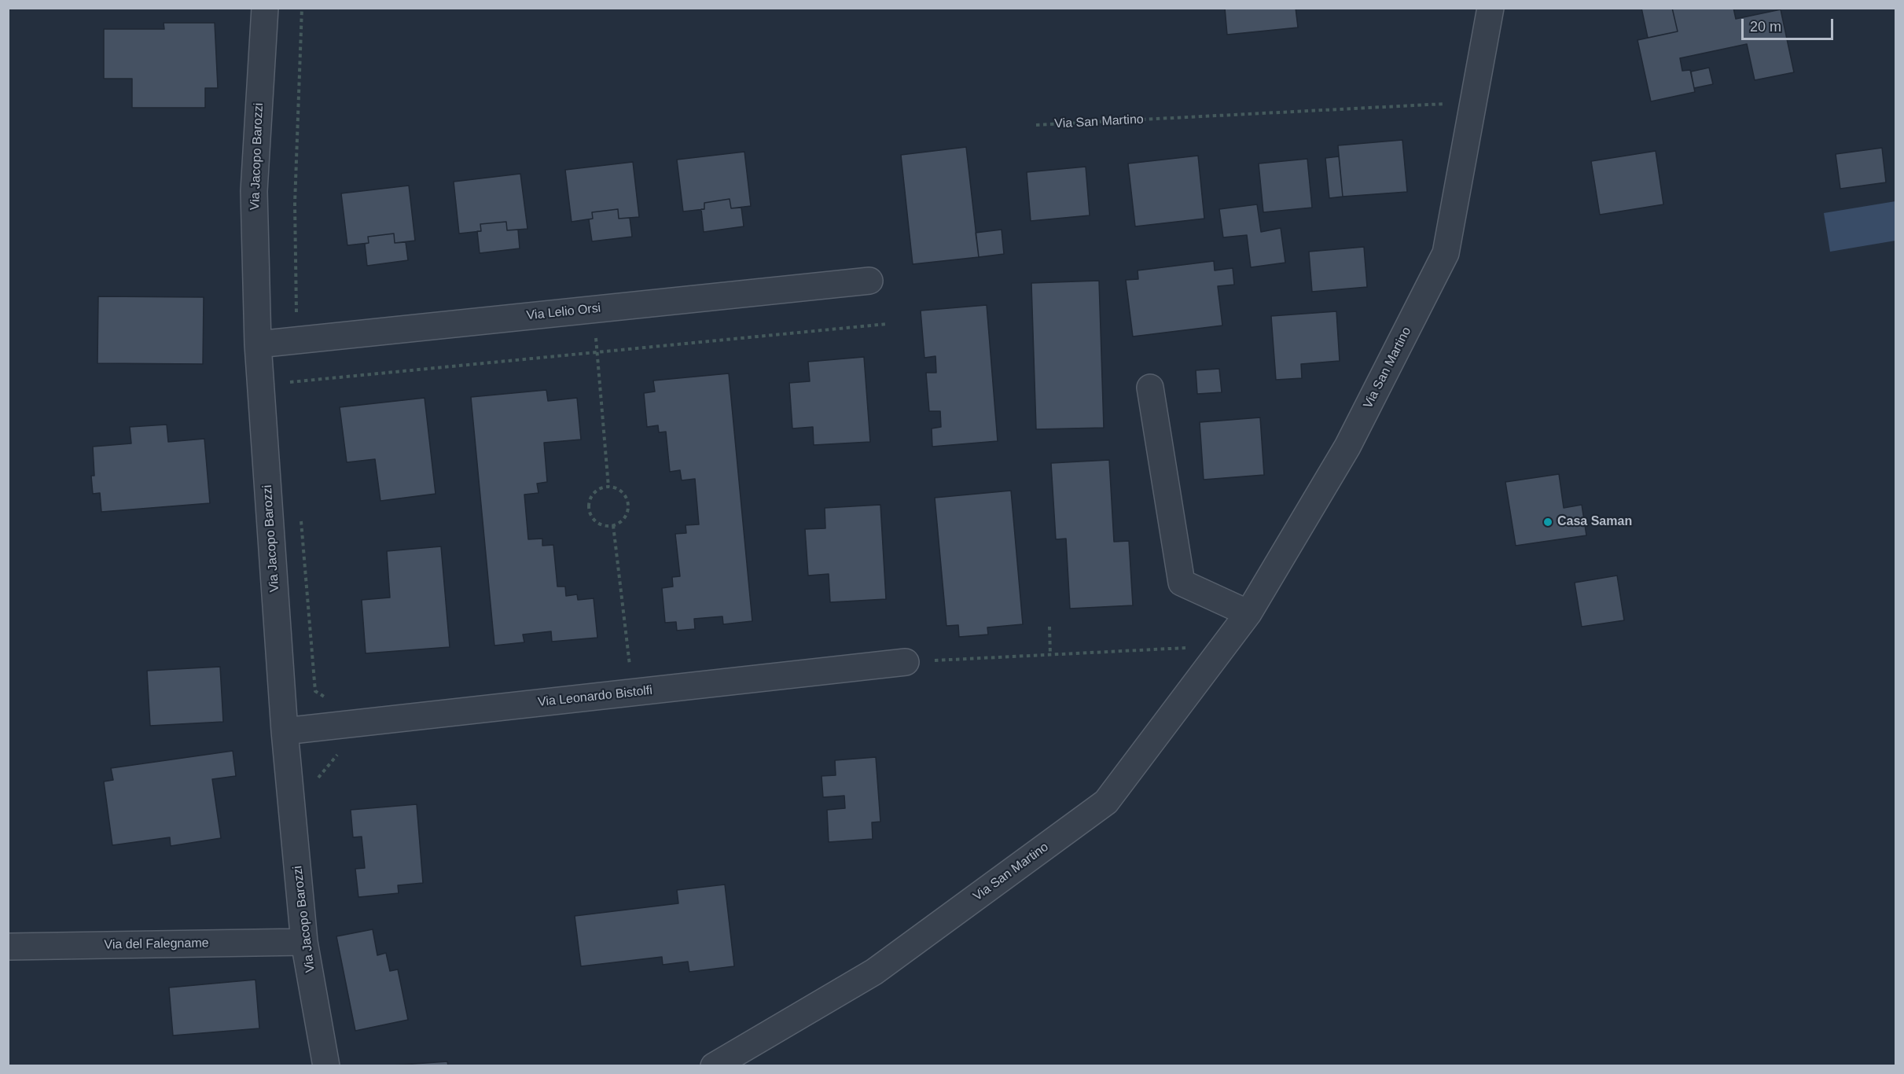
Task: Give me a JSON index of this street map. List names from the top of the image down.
{
  "streets": {
    "street": [
      "Via San Martino",
      "Via Jacopo Barozzi",
      "Via Lelio Orsi",
      "Via Leonardo Bistolfi",
      "Via del Falegname"
    ]
  },
  "crossings": [
    ["Via Jacopo Barozzi", "Via Lelio Orsi"],
    ["Via Jacopo Barozzi", "Via Leonardo Bistolfi"],
    ["Via Jacopo Barozzi", "Via del Falegname"]
  ],
  "places": ["Casa Saman"],
  "scale_bar": "20 m"
}
